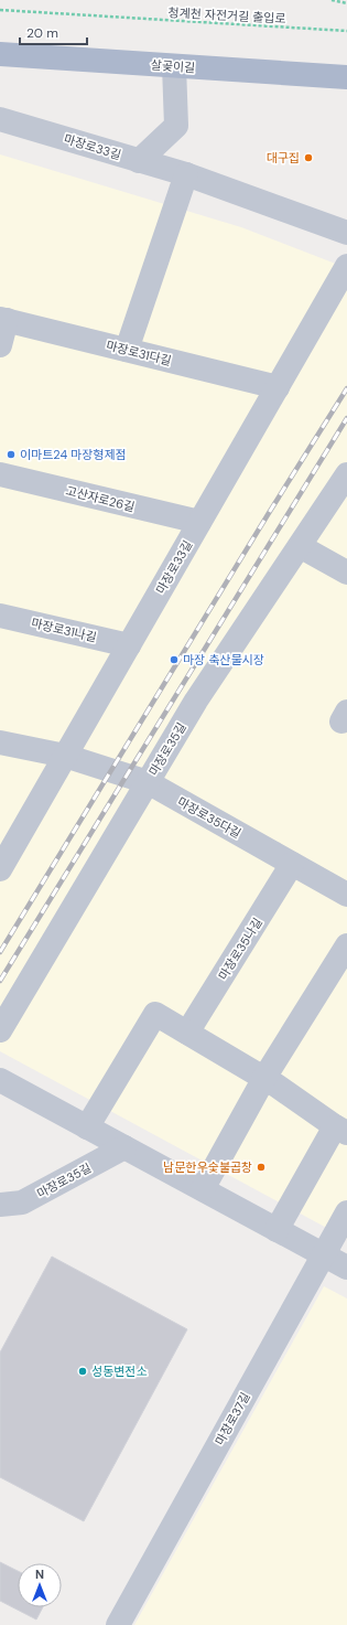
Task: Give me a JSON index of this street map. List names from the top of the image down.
{
  "streets": {
    "main road": ["살곶이길"],
    "street": [
      "마장로33길",
      "마장로31다길",
      "고산자로26길",
      "마장로31나길",
      "마장로35길",
      "마장로35다길",
      "마장로35나길",
      "마장로37길"
    ],
    "path": ["청계천 자전거길 출입로"]
  },
  "crossings": [
    ["마장로33길", "마장로31다길"],
    ["마장로33길", "고산자로26길"],
    ["마장로33길", "마장로31나길"],
    ["마장로33길", "마장로35다길"],
    ["마장로35길", "마장로35다길"],
    ["마장로35다길", "마장로35나길"]
  ],
  "places": [
    "대구집",
    "이마트24 마장형제점",
    "마장 축산물시장",
    "남문한우숯불곱창",
    "성동변전소"
  ],
  "scale_bar": "20 m",
  "north": "top"
}
